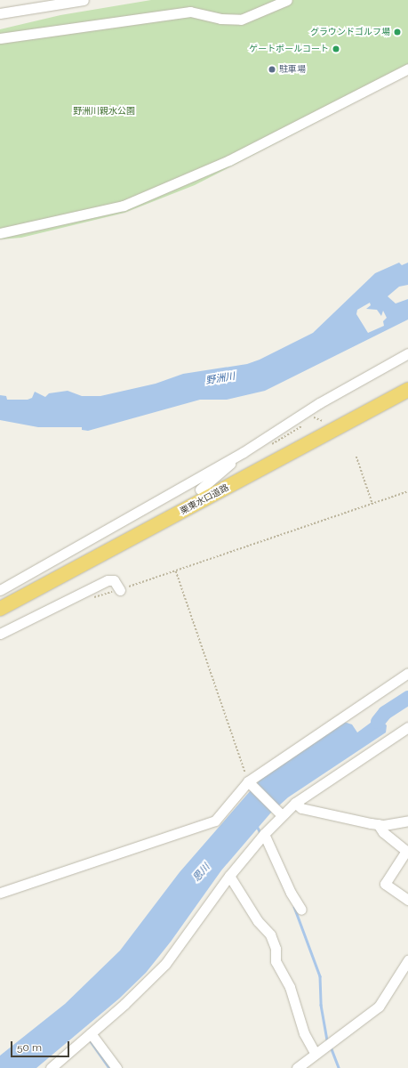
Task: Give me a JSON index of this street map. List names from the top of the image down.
{
  "streets": {
    "highway": ["栗東水口道路"]
  },
  "water": ["野洲川", "思川"],
  "parks": ["野洲川親水公園"],
  "places": ["グラウンドゴルフ場", "ゲートボールコート", "駐車場"],
  "scale_bar": "50 m"
}
